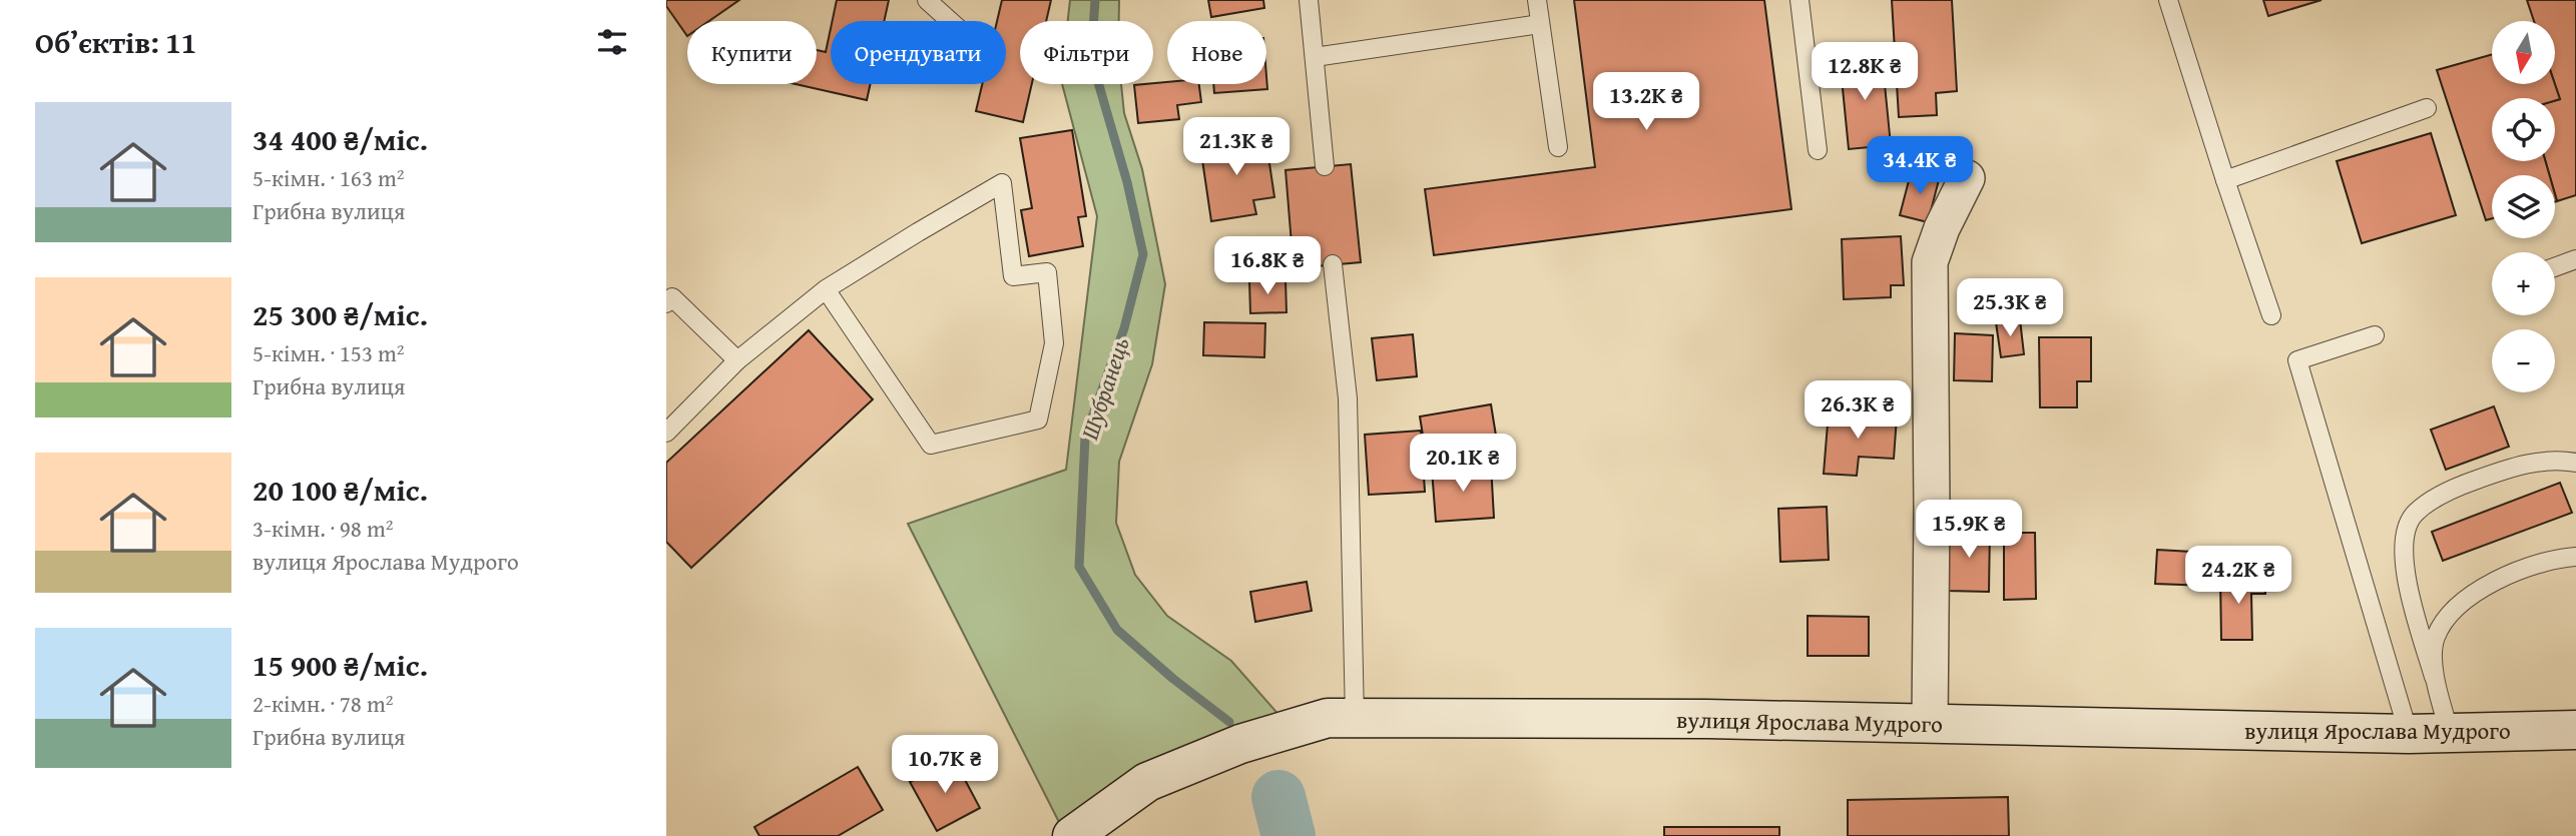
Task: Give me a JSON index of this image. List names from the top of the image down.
{
  "streets": {
    "main road": ["вулиця Ярослава Мудрого"]
  },
  "water": ["Шубранець"],
  "north": "bottom",
  "page": {
    "heading": "Об’єктів: 11",
    "map_buttons": ["+", "−"],
    "chip": [
      "Купити",
      "Орендувати",
      "Фільтри",
      "Нове"
    ],
    "price": [
      "12.8K ₴",
      "13.2K ₴",
      "21.3K ₴",
      "34.4K ₴",
      "16.8K ₴",
      "25.3K ₴",
      "26.3K ₴",
      "20.1K ₴",
      "15.9K ₴",
      "24.2K ₴",
      "10.7K ₴"
    ],
    "list": [
      {
        "name": "34 400 ₴/міс.",
        "note": "5-кімн. · 163 m² · Грибна вулиця"
      },
      {
        "name": "25 300 ₴/міс.",
        "note": "5-кімн. · 153 m² · Грибна вулиця"
      },
      {
        "name": "20 100 ₴/міс.",
        "note": "3-кімн. · 98 m² · вулиця Ярослава Мудрого"
      },
      {
        "name": "15 900 ₴/міс.",
        "note": "2-кімн. · 78 m² · Грибна вулиця"
      }
    ]
  }
}
